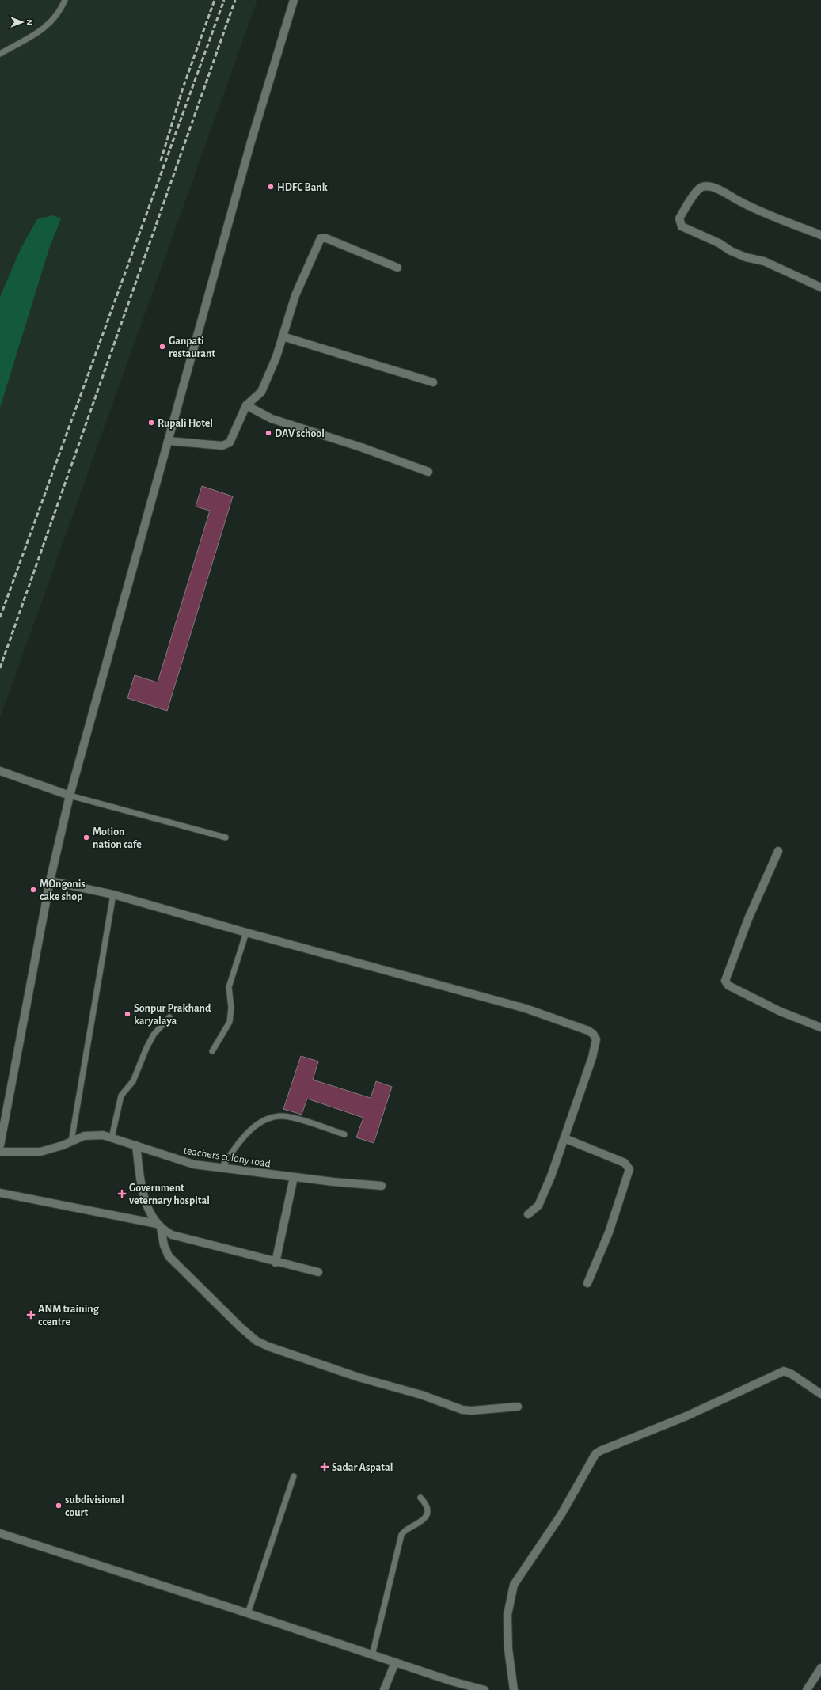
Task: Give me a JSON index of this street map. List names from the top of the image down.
{
  "streets": {
    "street": ["teachers colony road"]
  },
  "places": {
    "other": [
      "HDFC Bank",
      "Ganpati restaurant",
      "Rupali Hotel",
      "DAV school",
      "Motion nation cafe",
      "MOngonis cake shop",
      "Sonpur Prakhand karyalaya",
      "subdivisional court"
    ],
    "health": ["Government veternary hospital", "ANM training ccentre", "Sadar Aspatal"]
  },
  "north": "right"
}
